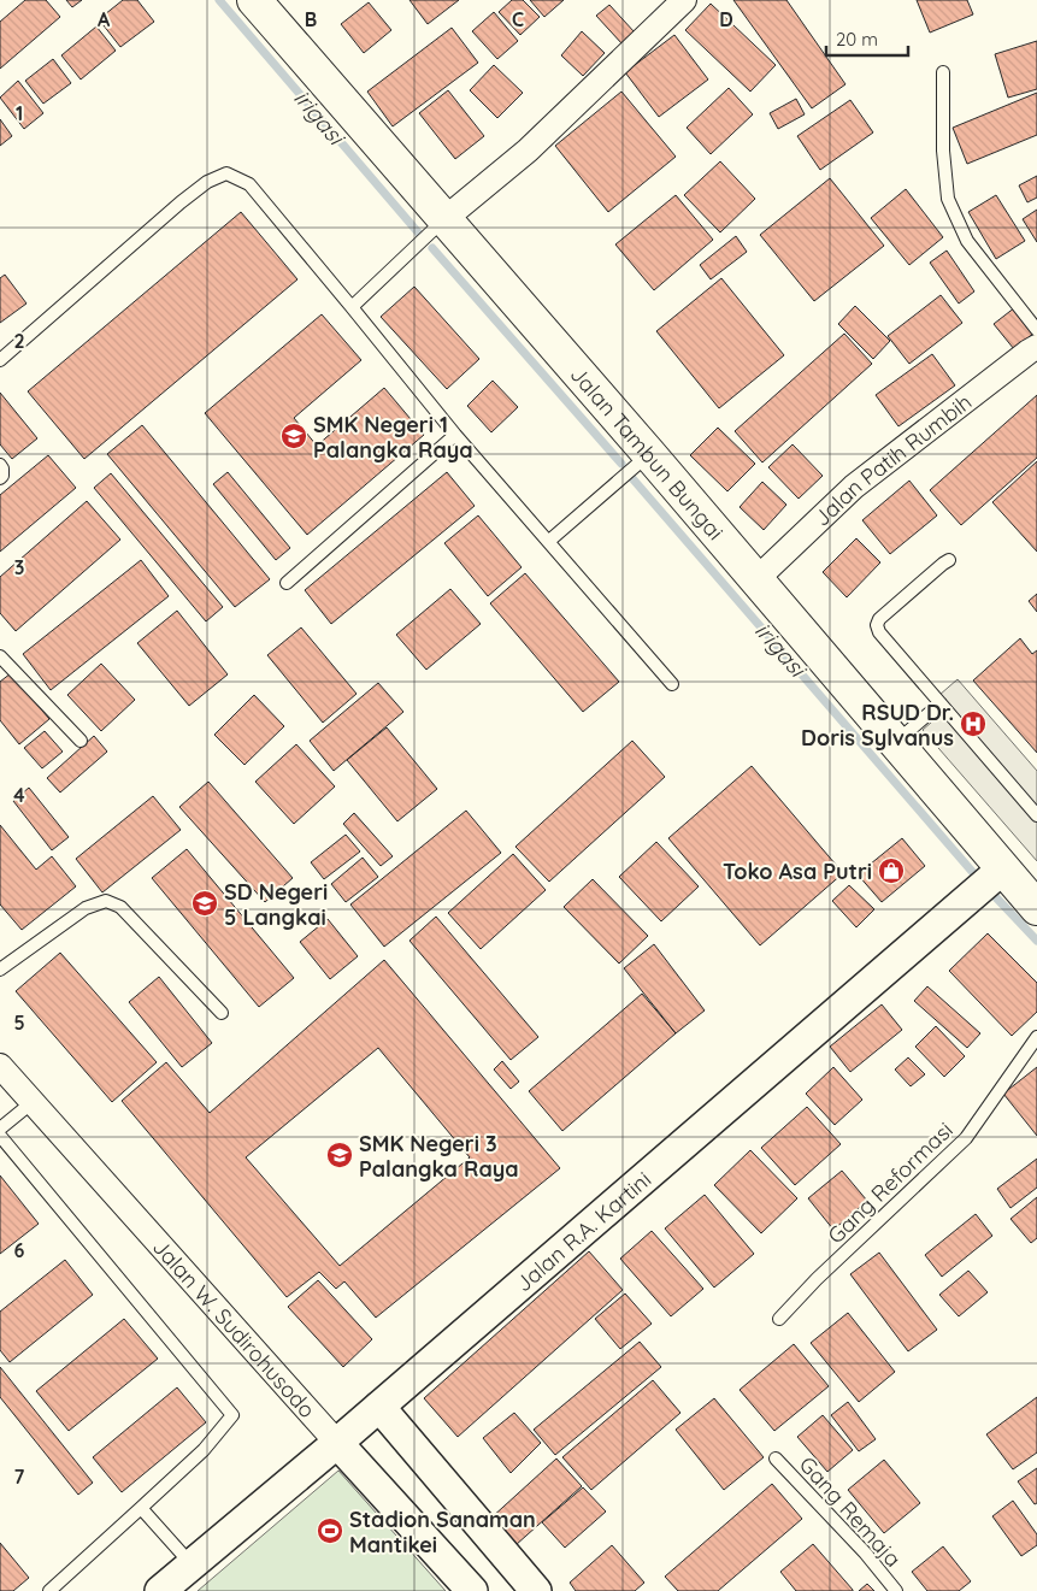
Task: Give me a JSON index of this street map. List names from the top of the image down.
{
  "streets": {
    "main road": ["Jalan Tambun Bungai"],
    "street": ["Jalan Patih Rumbih", "Jalan R.A. Kartini", "Jalan W. Sudirohusodo"],
    "lane": ["Gang Reformasi", "Gang Remaja"]
  },
  "crossings": [
    ["Jalan Tambun Bungai", "Jalan Patih Rumbih"],
    ["Jalan Tambun Bungai", "Jalan R.A. Kartini"],
    ["Jalan R.A. Kartini", "Jalan W. Sudirohusodo"]
  ],
  "water": ["irigasi"],
  "places": {
    "school or university": ["SMK Negeri 1 Palangka Raya", "SD Negeri 5 Langkai", "SMK Negeri 3 Palangka Raya"],
    "hospital": ["RSUD Dr. Doris Sylvanus"],
    "shop": ["Toko Asa Putri"],
    "sports": ["Stadion Sanaman Mantikei"]
  },
  "scale_bar": "20 m",
  "grid": {
    "columns": [
      "A",
      "B",
      "C",
      "D"
    ],
    "rows": [
      "1",
      "2",
      "3",
      "4",
      "5",
      "6",
      "7"
    ]
  }
}
